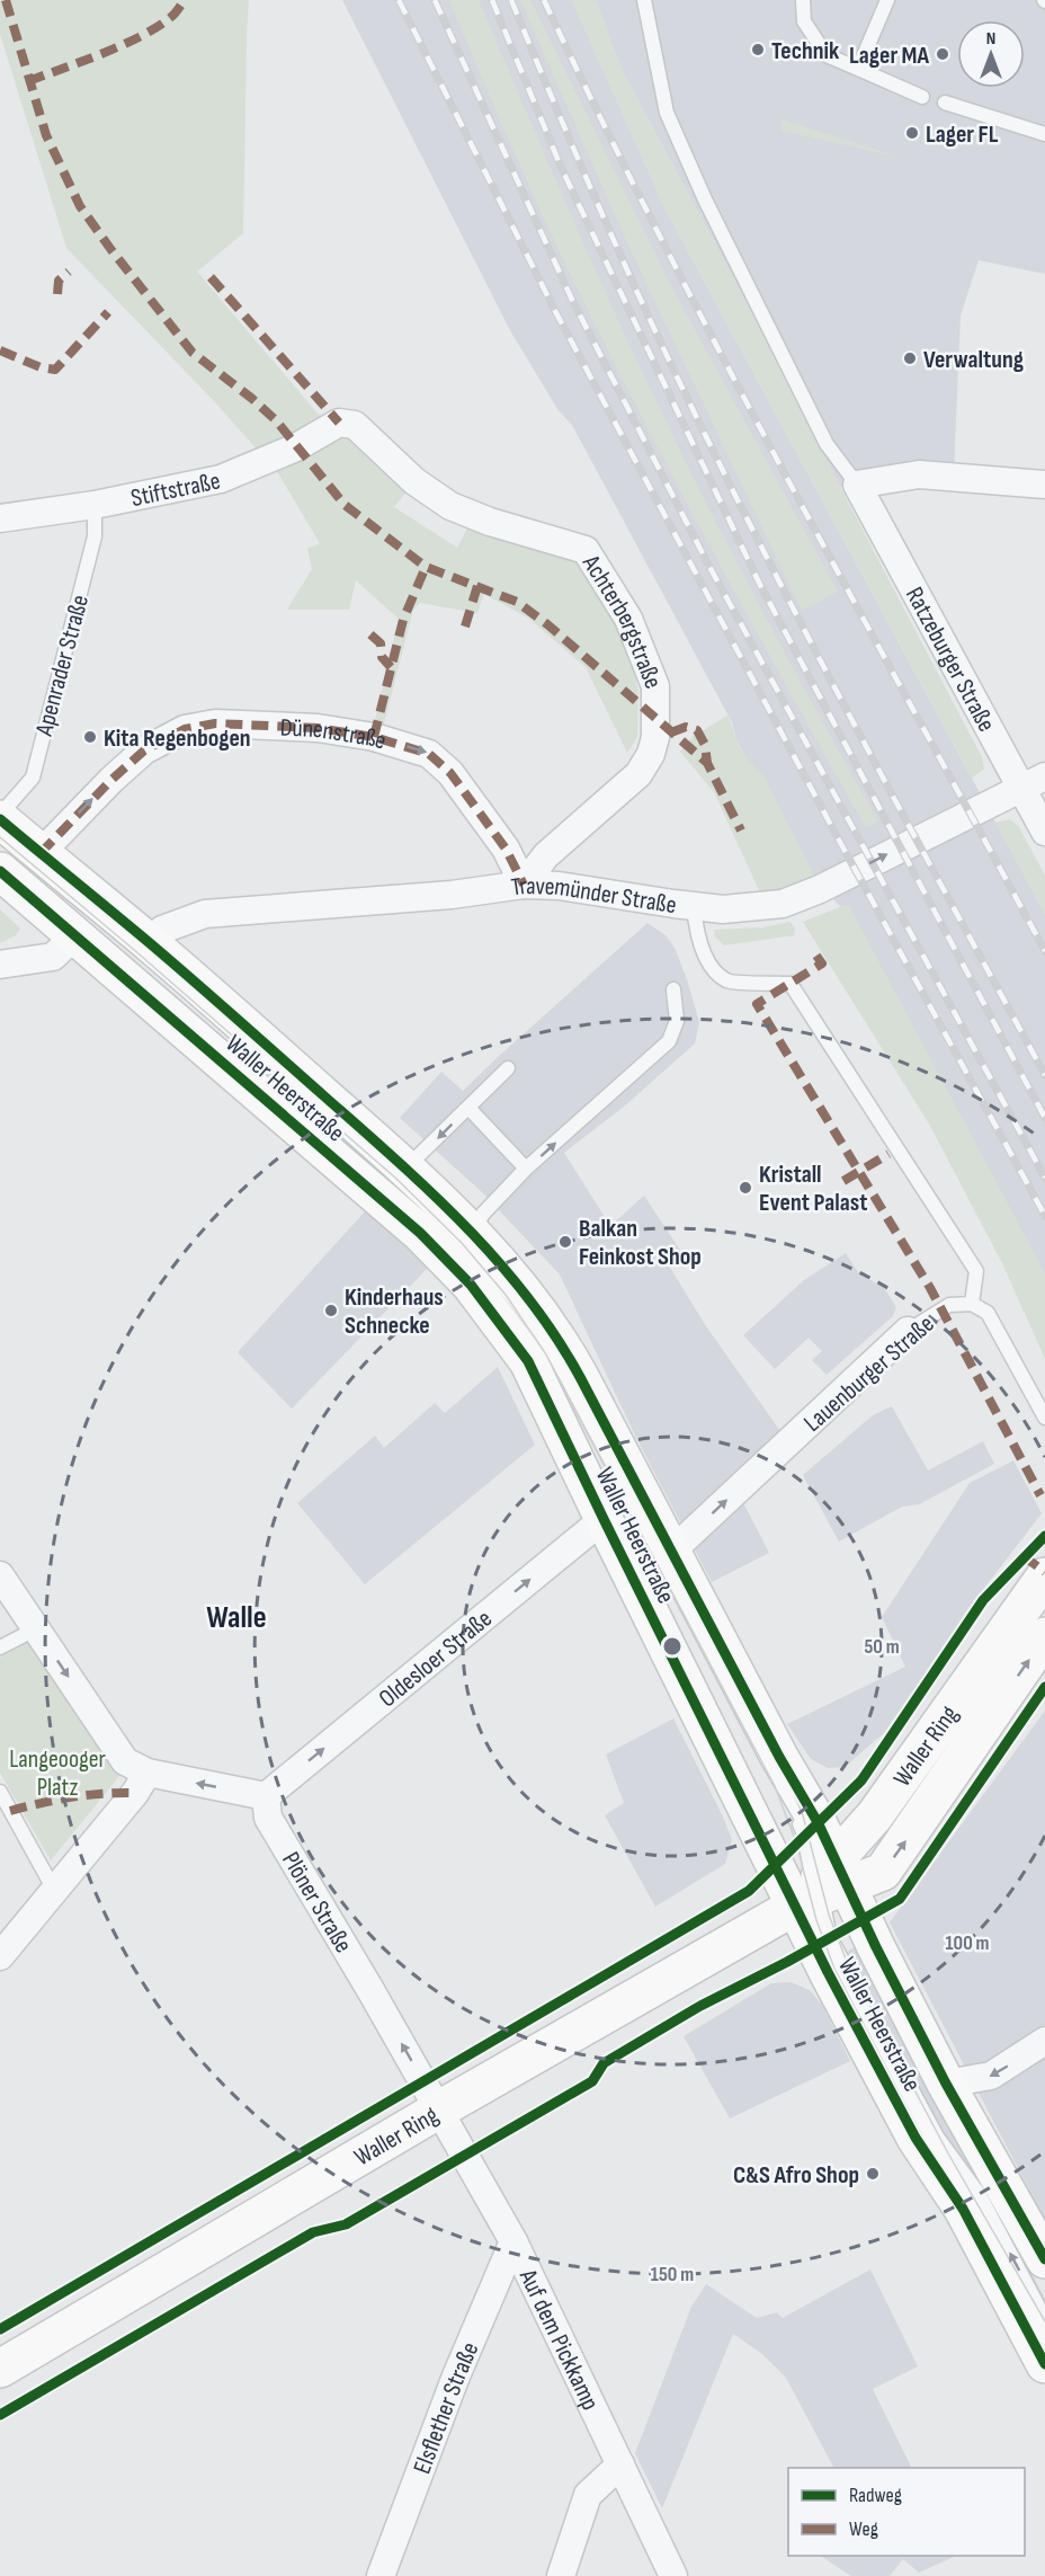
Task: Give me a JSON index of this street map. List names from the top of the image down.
{
  "streets": {
    "main road": ["Waller Heerstraße", "Waller Ring"],
    "street": [
      "Stiftstraße",
      "Achterbergstraße",
      "Ratzeburger Straße",
      "Dünenstraße",
      "Travemünder Straße",
      "Lauenburger Straße",
      "Oldesloer Straße",
      "Plöner Straße",
      "Auf dem Pickkamp",
      "Elsflether Straße"
    ],
    "lane": ["Apenrader Straße"]
  },
  "crossings": [
    ["Stiftstraße", "Achterbergstraße"],
    ["Stiftstraße", "Apenrader Straße"],
    ["Achterbergstraße", "Dünenstraße"],
    ["Achterbergstraße", "Travemünder Straße"],
    ["Ratzeburger Straße", "Travemünder Straße"],
    ["Apenrader Straße", "Waller Heerstraße"],
    ["Dünenstraße", "Travemünder Straße"],
    ["Dünenstraße", "Waller Heerstraße"],
    ["Travemünder Straße", "Waller Heerstraße"],
    ["Waller Heerstraße", "Lauenburger Straße"],
    ["Waller Heerstraße", "Oldesloer Straße"],
    ["Waller Heerstraße", "Waller Ring"],
    ["Oldesloer Straße", "Plöner Straße"],
    ["Waller Ring", "Plöner Straße"],
    ["Waller Ring", "Auf dem Pickkamp"],
    ["Plöner Straße", "Auf dem Pickkamp"],
    ["Auf dem Pickkamp", "Elsflether Straße"]
  ],
  "one_way": [
    "Dünenstraße",
    "Travemünder Straße",
    "Lauenburger Straße",
    "Oldesloer Straße",
    "Plöner Straße"
  ],
  "districts": ["Walle"],
  "parks": ["Langeooger Platz"],
  "places": [
    "Technik",
    "Lager MA",
    "Lager FL",
    "Verwaltung",
    "Kita Regenbogen",
    "Kristall Event Palast",
    "Balkan Feinkost Shop",
    "Kinderhaus Schnecke",
    "C&S Afro Shop"
  ],
  "legend": ["Radweg", "Weg"],
  "north": "top",
  "rings": ["50 m", "100 m", "150 m"]
}
